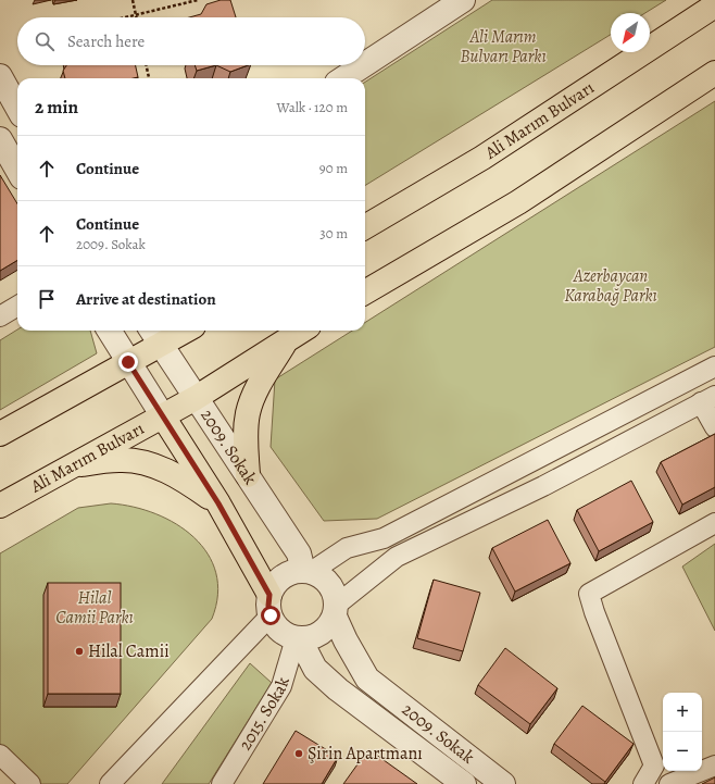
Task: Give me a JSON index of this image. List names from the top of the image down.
{
  "streets": {
    "main road": ["Ali Marım Bulvarı"],
    "street": ["2009. Sokak", "2015. Sokak"]
  },
  "crossings": [
    ["Ali Marım Bulvarı", "2009. Sokak"],
    ["2009. Sokak", "2015. Sokak"]
  ],
  "parks": ["Ali Marım Bulvarı Parkı", "Azerbaycan Karabağ Parkı", "Hilal Camii Parkı"],
  "places": ["Hilal Camii", "Şirin Apartmanı"],
  "north": "bottom left",
  "page": {
    "search": "Search here",
    "heading": ["2 min", "Walk · 120 m"],
    "list": [
      ["Continue", "90 m"],
      ["Continue", "2009. Sokak", "30 m"],
      "Arrive at destination"
    ],
    "map_buttons": ["+", "−"]
  }
}
